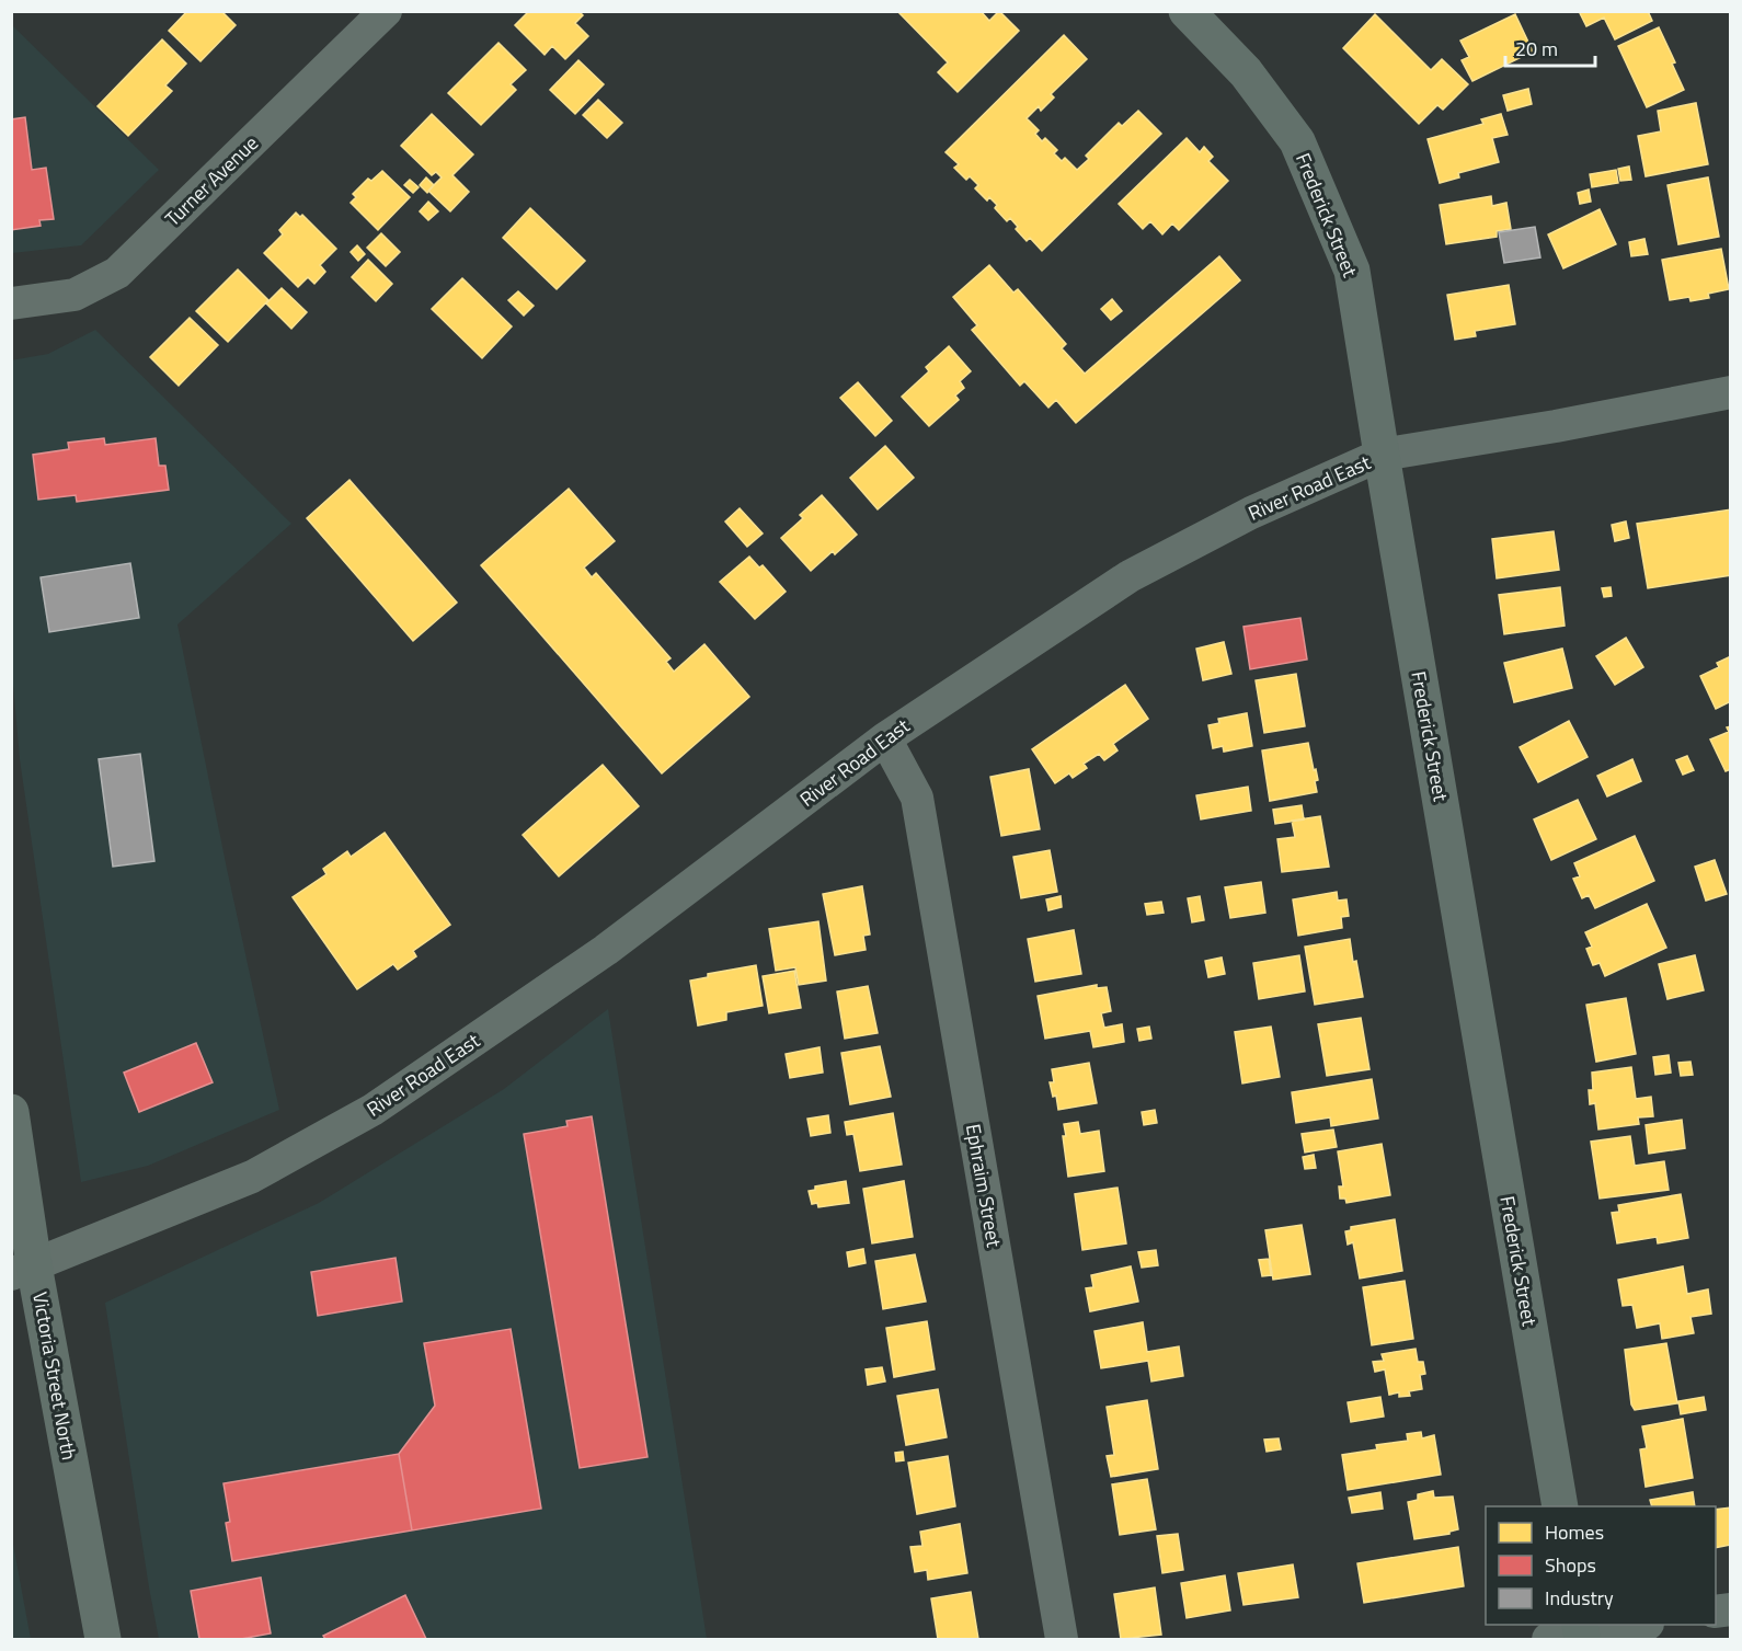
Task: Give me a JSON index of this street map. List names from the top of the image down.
{
  "streets": {
    "main road": ["Frederick Street", "Victoria Street North"],
    "street": ["Turner Avenue", "River Road East", "Ephraim Street"]
  },
  "crossings": [
    ["Frederick Street", "River Road East"],
    ["River Road East", "Ephraim Street"],
    ["River Road East", "Victoria Street North"]
  ],
  "legend": ["Homes", "Shops", "Industry"],
  "scale_bar": "20 m"
}
